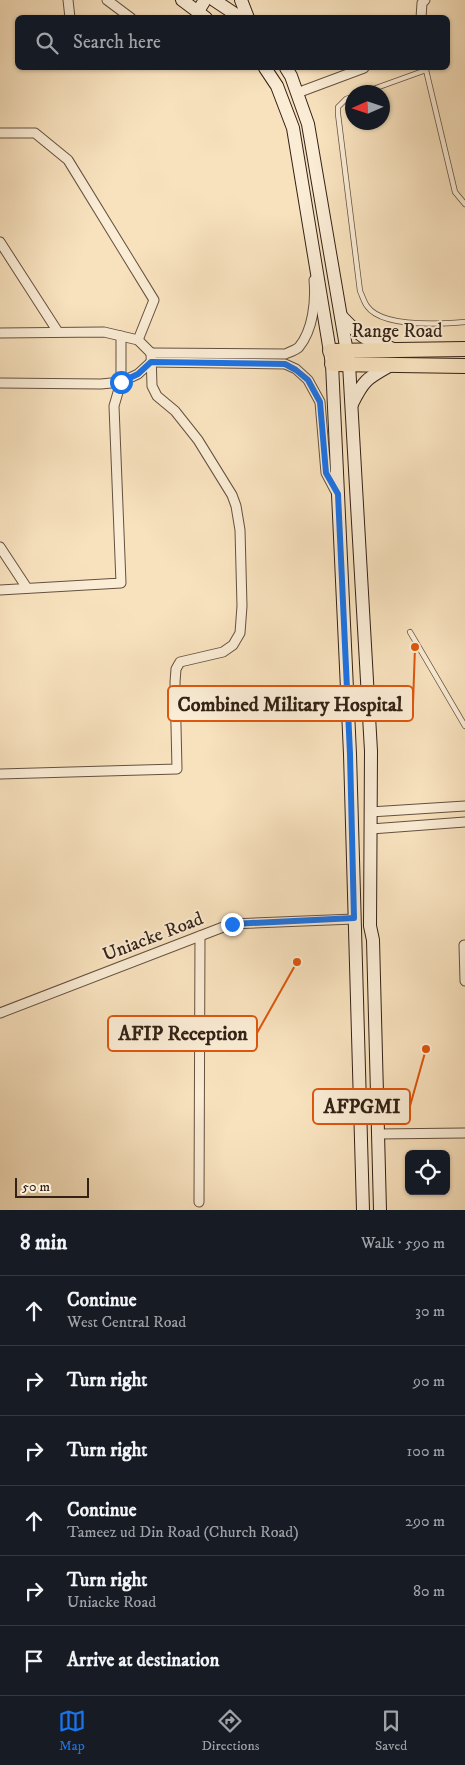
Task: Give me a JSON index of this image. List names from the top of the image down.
{
  "streets": {
    "main road": ["Range Road"],
    "street": ["Uniacke Road"]
  },
  "places": ["Combined Military Hospital", "AFIP Reception", "AFPGMI"],
  "scale_bar": "50 m",
  "north": "left",
  "page": {
    "search": "Search here",
    "scale": "50 m",
    "heading": ["8 min", "Walk · 590 m"],
    "list": [
      ["Continue", "West Central Road", "30 m"],
      ["Turn right", "90 m"],
      ["Turn right", "100 m"],
      ["Continue", "Tameez ud Din Road (Church Road)", "290 m"],
      ["Turn right", "Uniacke Road", "80 m"],
      "Arrive at destination"
    ],
    "nav": ["Map", "Directions", "Saved"]
  }
}
